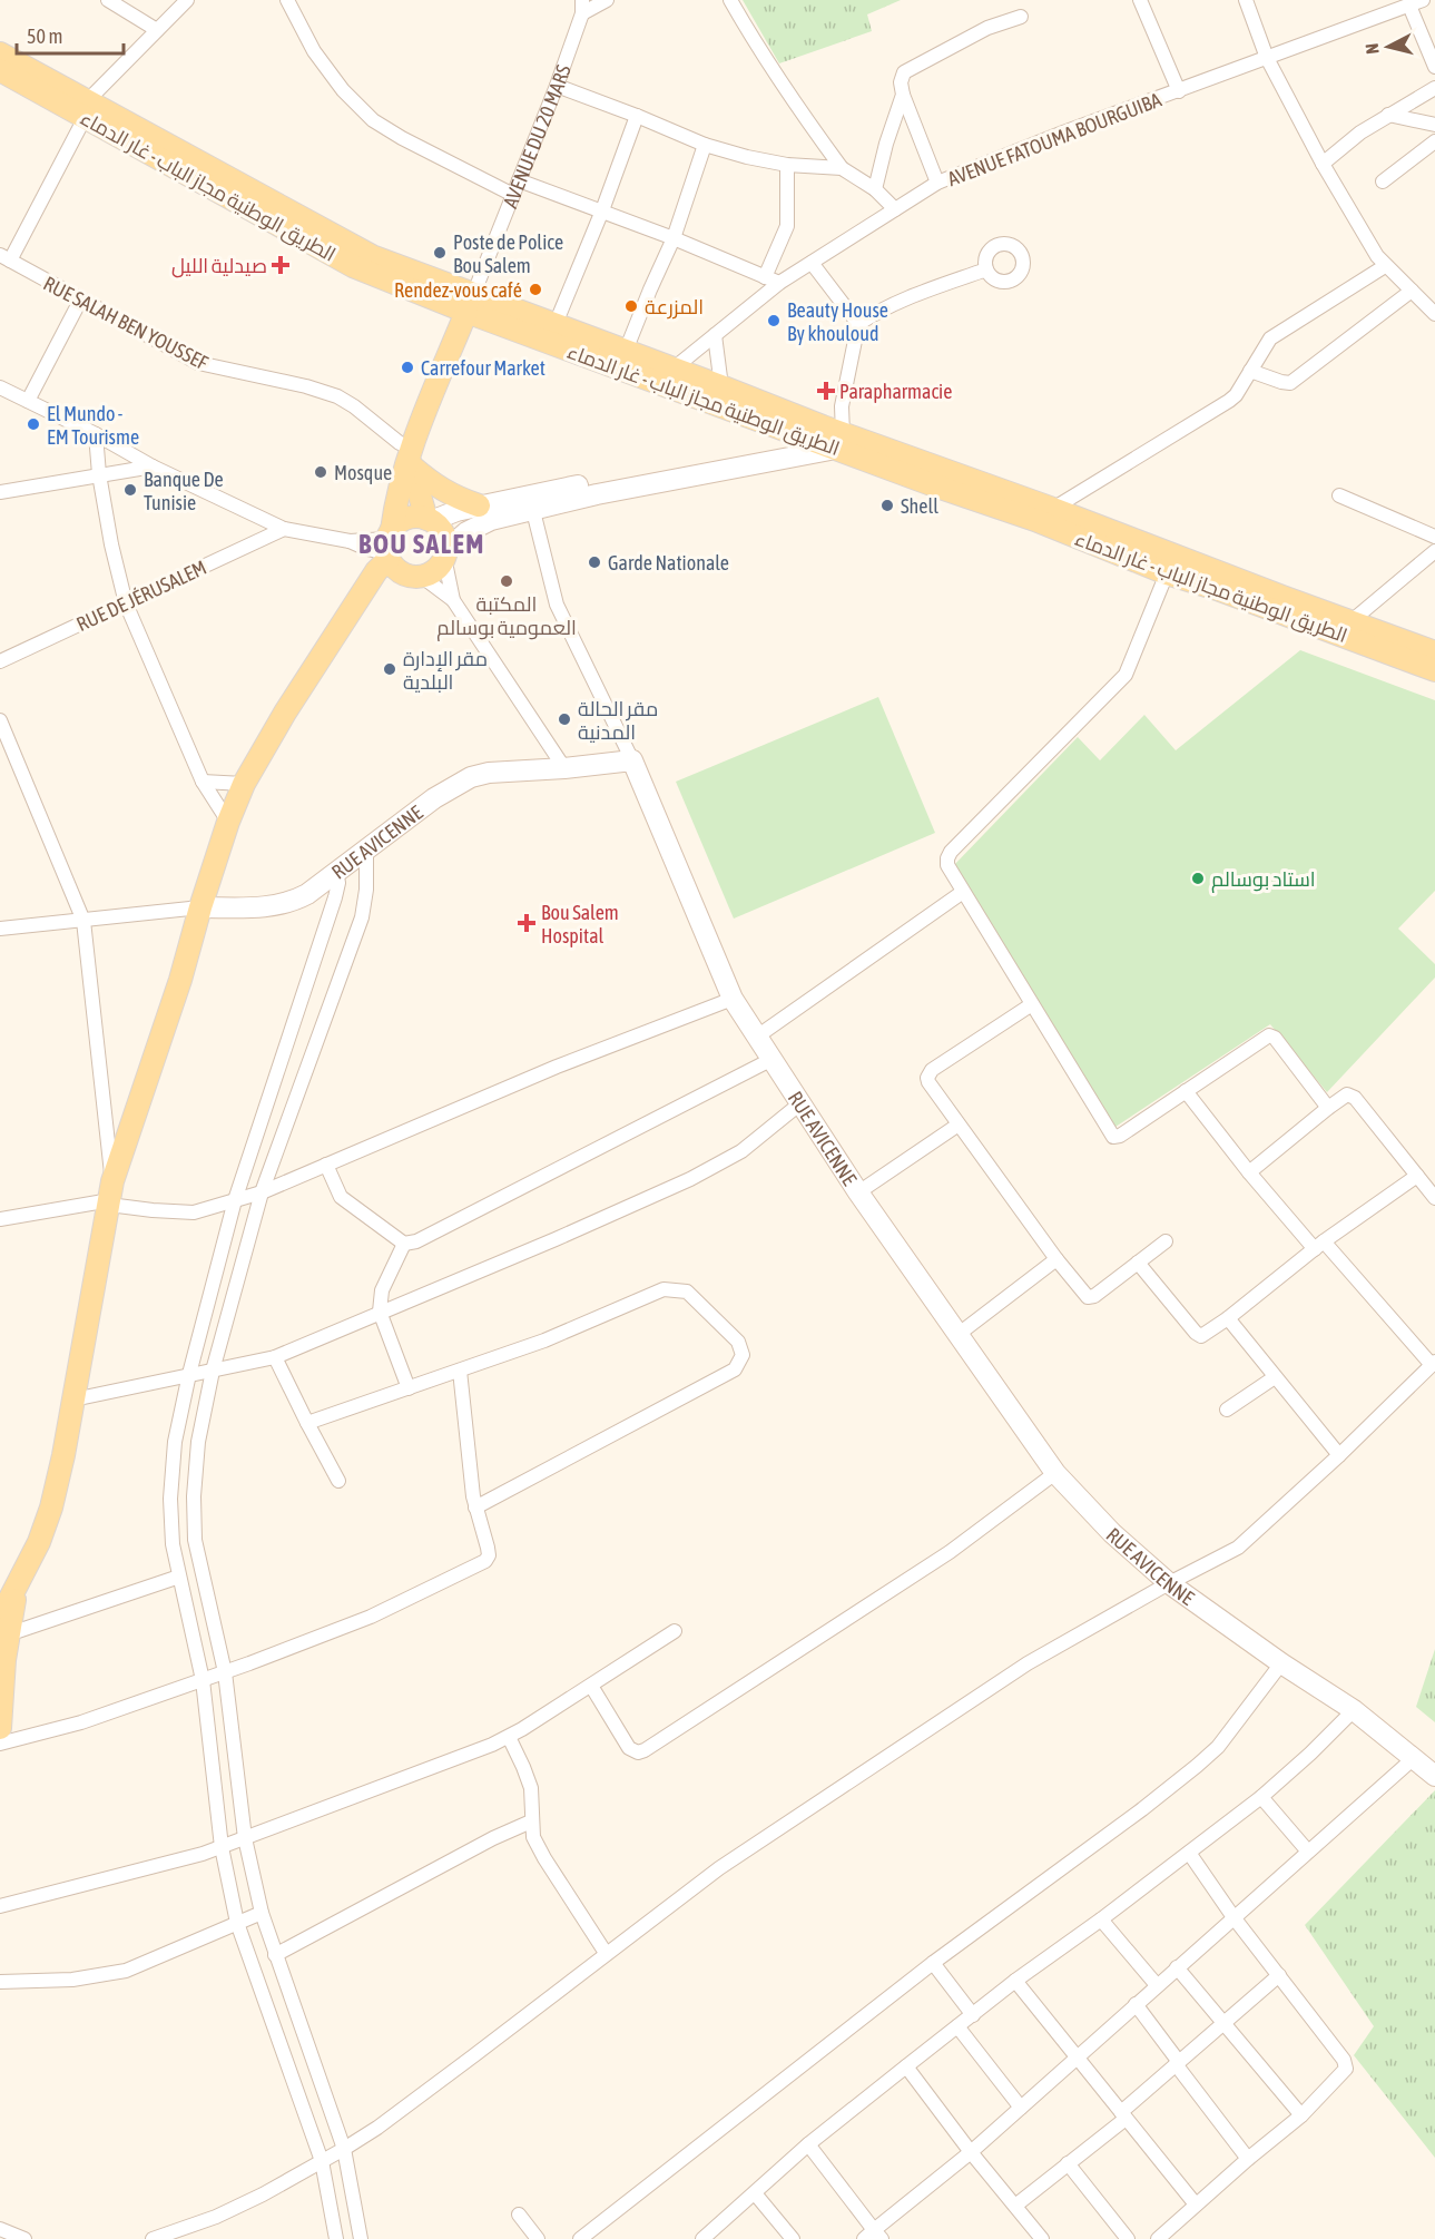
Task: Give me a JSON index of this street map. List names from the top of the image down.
{
  "streets": {
    "main road": ["AVENUE DU 20 MARS", "الطريق الوطنية مجاز الباب - غار الدماء"],
    "street": [
      "AVENUE FATOUMA BOURGUIBA",
      "RUE SALAH BEN YOUSSEF",
      "RUE DE JÉRUSALEM",
      "RUE AVICENNE"
    ]
  },
  "crossings": [
    ["AVENUE DU 20 MARS", "الطريق الوطنية مجاز الباب - غار الدماء"],
    ["AVENUE DU 20 MARS", "RUE SALAH BEN YOUSSEF"],
    ["AVENUE FATOUMA BOURGUIBA", "الطريق الوطنية مجاز الباب - غار الدماء"]
  ],
  "districts": ["BOU SALEM"],
  "places": {
    "other": [
      "Poste de Police Bou Salem",
      "Rendez-vous café",
      "المزرعة",
      "Beauty House By khouloud",
      "Carrefour Market",
      "El Mundo - EM Tourisme",
      "Mosque",
      "Banque De Tunisie",
      "Shell",
      "Garde Nationale",
      "المكتبة العمومية بوسالم",
      "مقر الإدارة البلدية",
      "مقر الحالة المدنية",
      "استاد بوسالم"
    ],
    "health": ["صيدلية الليل", "Parapharmacie", "Bou Salem Hospital"]
  },
  "scale_bar": "50 m",
  "north": "left"
}
